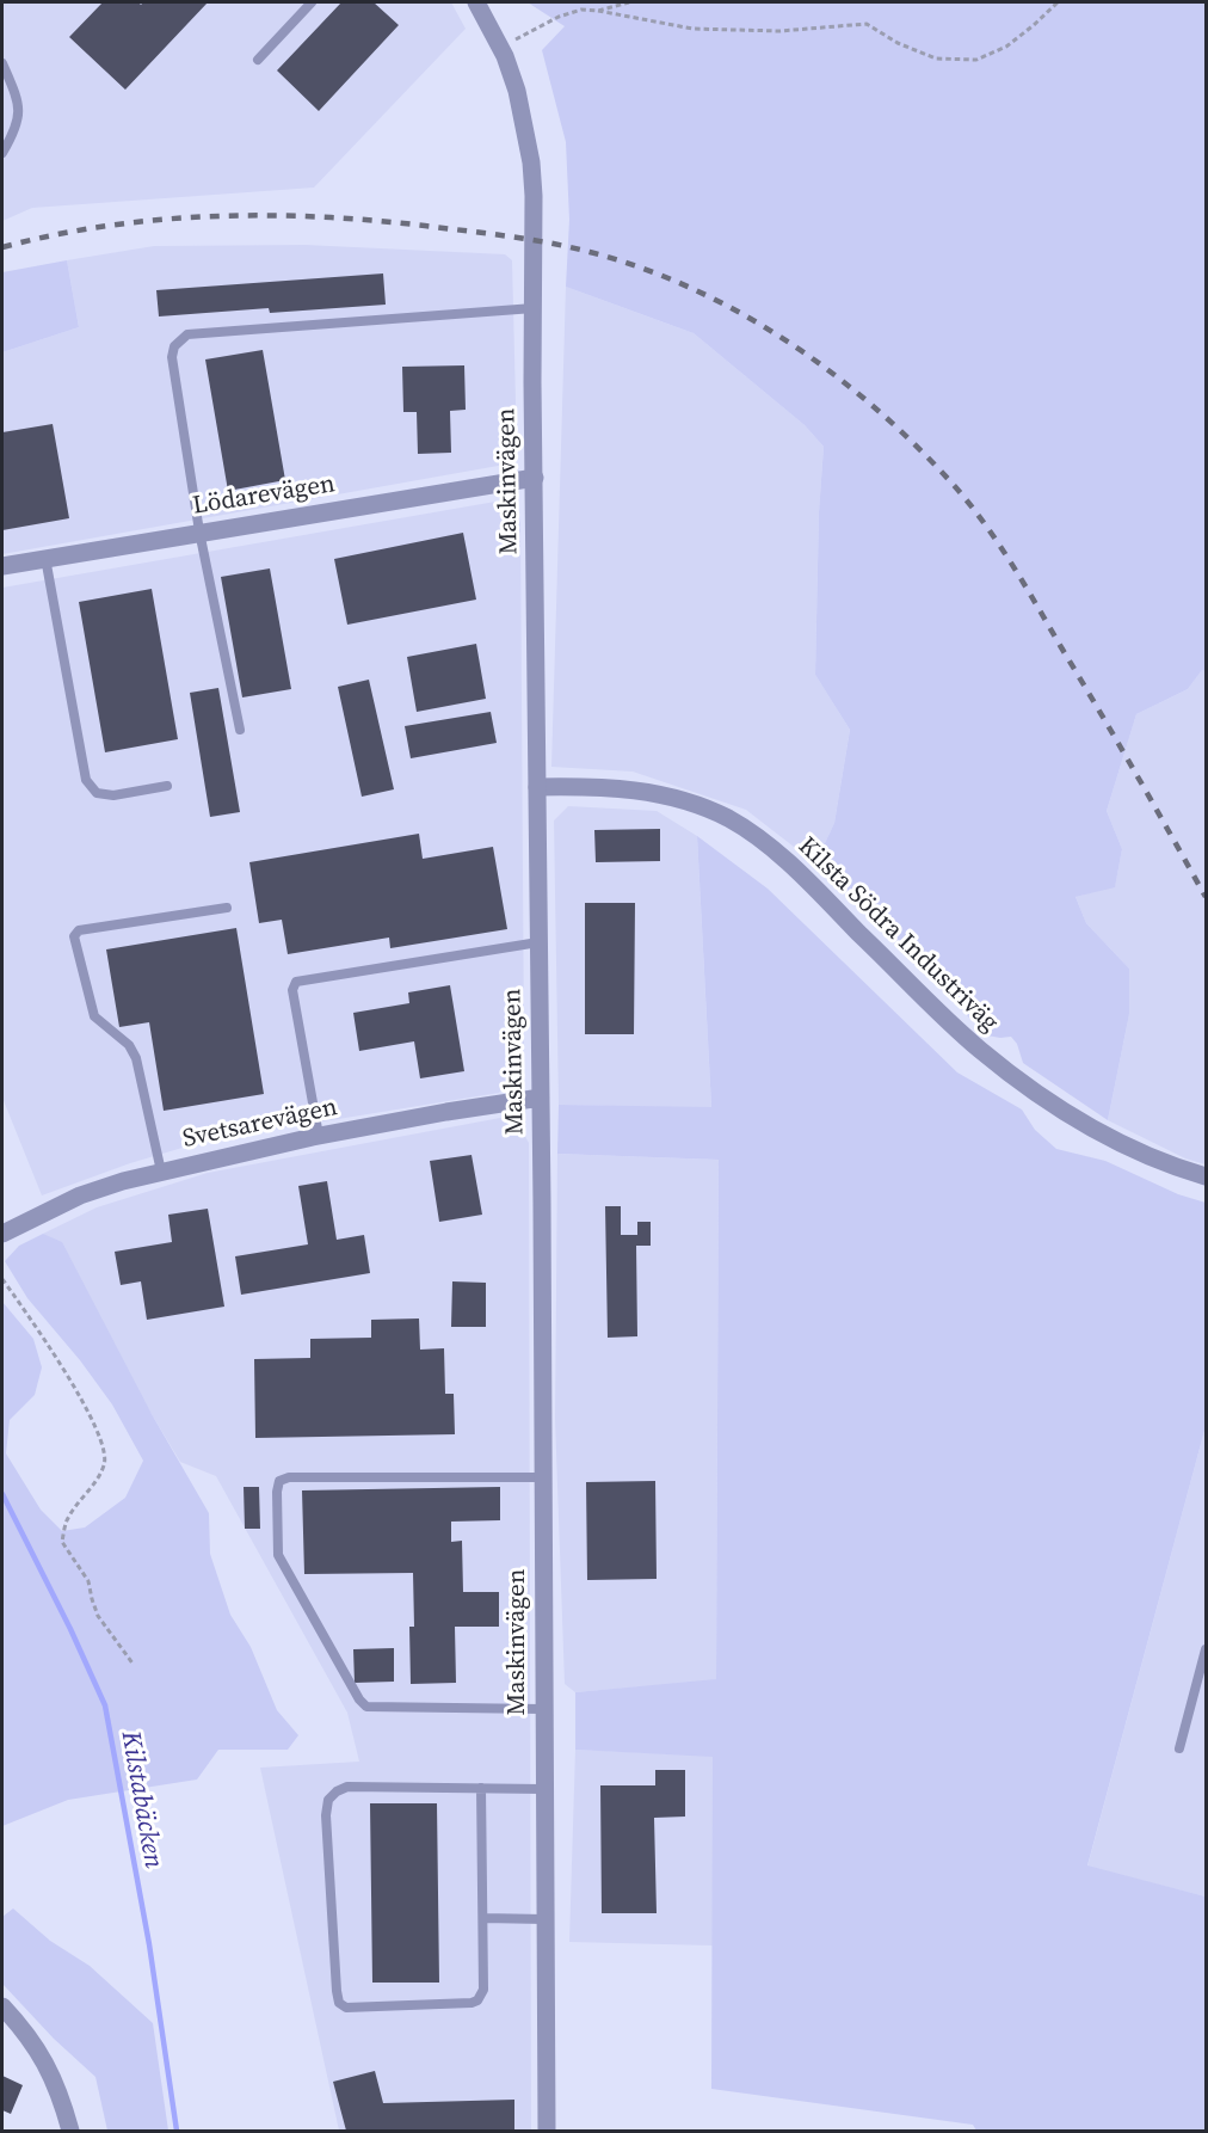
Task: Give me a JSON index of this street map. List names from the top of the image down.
{
  "streets": {
    "street": [
      "Maskinvägen",
      "Lödarevägen",
      "Kilsta Södra Industriväg",
      "Svetsarevägen"
    ]
  },
  "crossings": [
    ["Maskinvägen", "Lödarevägen"],
    ["Maskinvägen", "Kilsta Södra Industriväg"],
    ["Maskinvägen", "Svetsarevägen"]
  ],
  "water": ["Kilstabäcken"]
}
